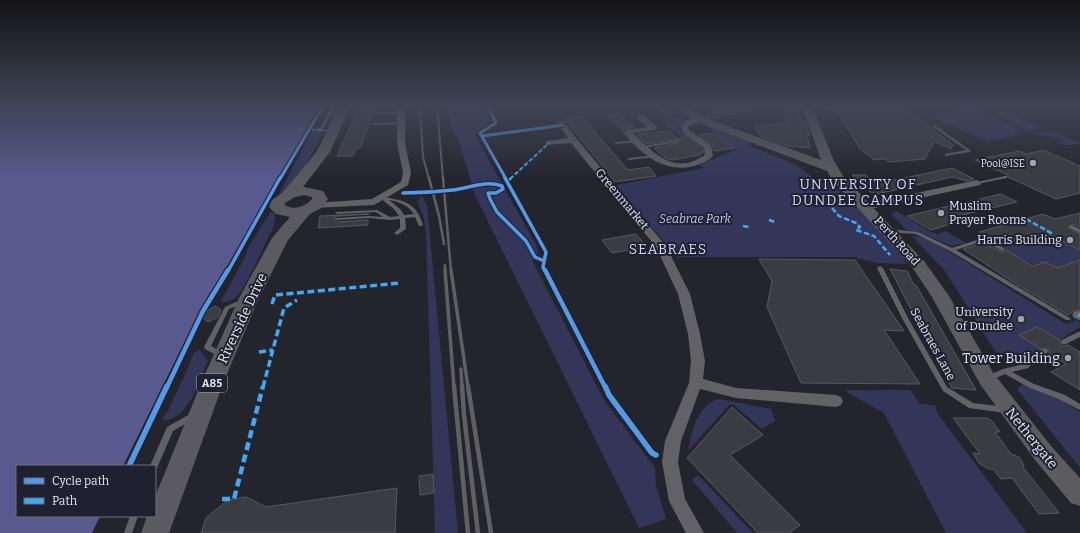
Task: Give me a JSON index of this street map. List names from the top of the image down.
{
  "streets": {
    "main road": ["Riverside Drive", "A85"],
    "street": ["Greenmarket", "Perth Road", "Nethergate"],
    "lane": ["Seabraes Lane"]
  },
  "crossings": [
    ["Perth Road", "Nethergate"],
    ["Seabraes Lane", "Nethergate"]
  ],
  "districts": ["UNIVERSITY OF DUNDEE CAMPUS", "SEABRAES"],
  "parks": ["Seabrae Park"],
  "places": [
    "Pool@ISE",
    "Muslim Prayer Rooms",
    "Harris Building",
    "University of Dundee",
    "Tower Building"
  ],
  "legend": ["Cycle path", "Path"]
}
